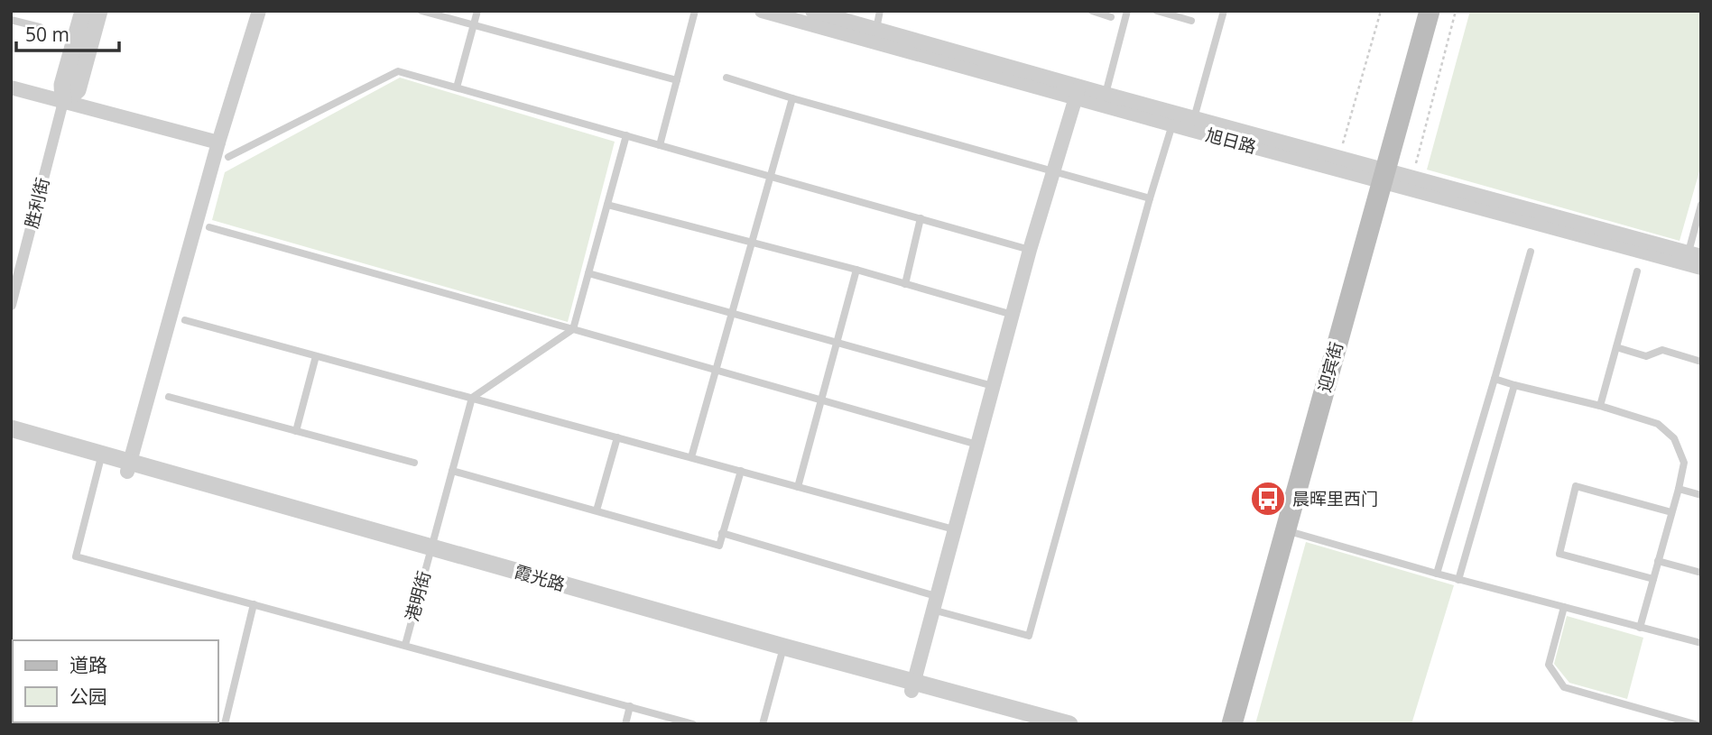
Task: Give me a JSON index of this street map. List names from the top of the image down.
{
  "streets": {
    "main road": ["迎宾街"],
    "street": ["旭日路", "胜利街", "霞光路"],
    "lane": ["港明街"]
  },
  "crossings": [
    ["旭日路", "迎宾街"],
    ["霞光路", "港明街"]
  ],
  "places": {
    "bus stop": ["晨晖里西门"]
  },
  "legend": ["道路", "公园"],
  "scale_bar": "50 m"
}
